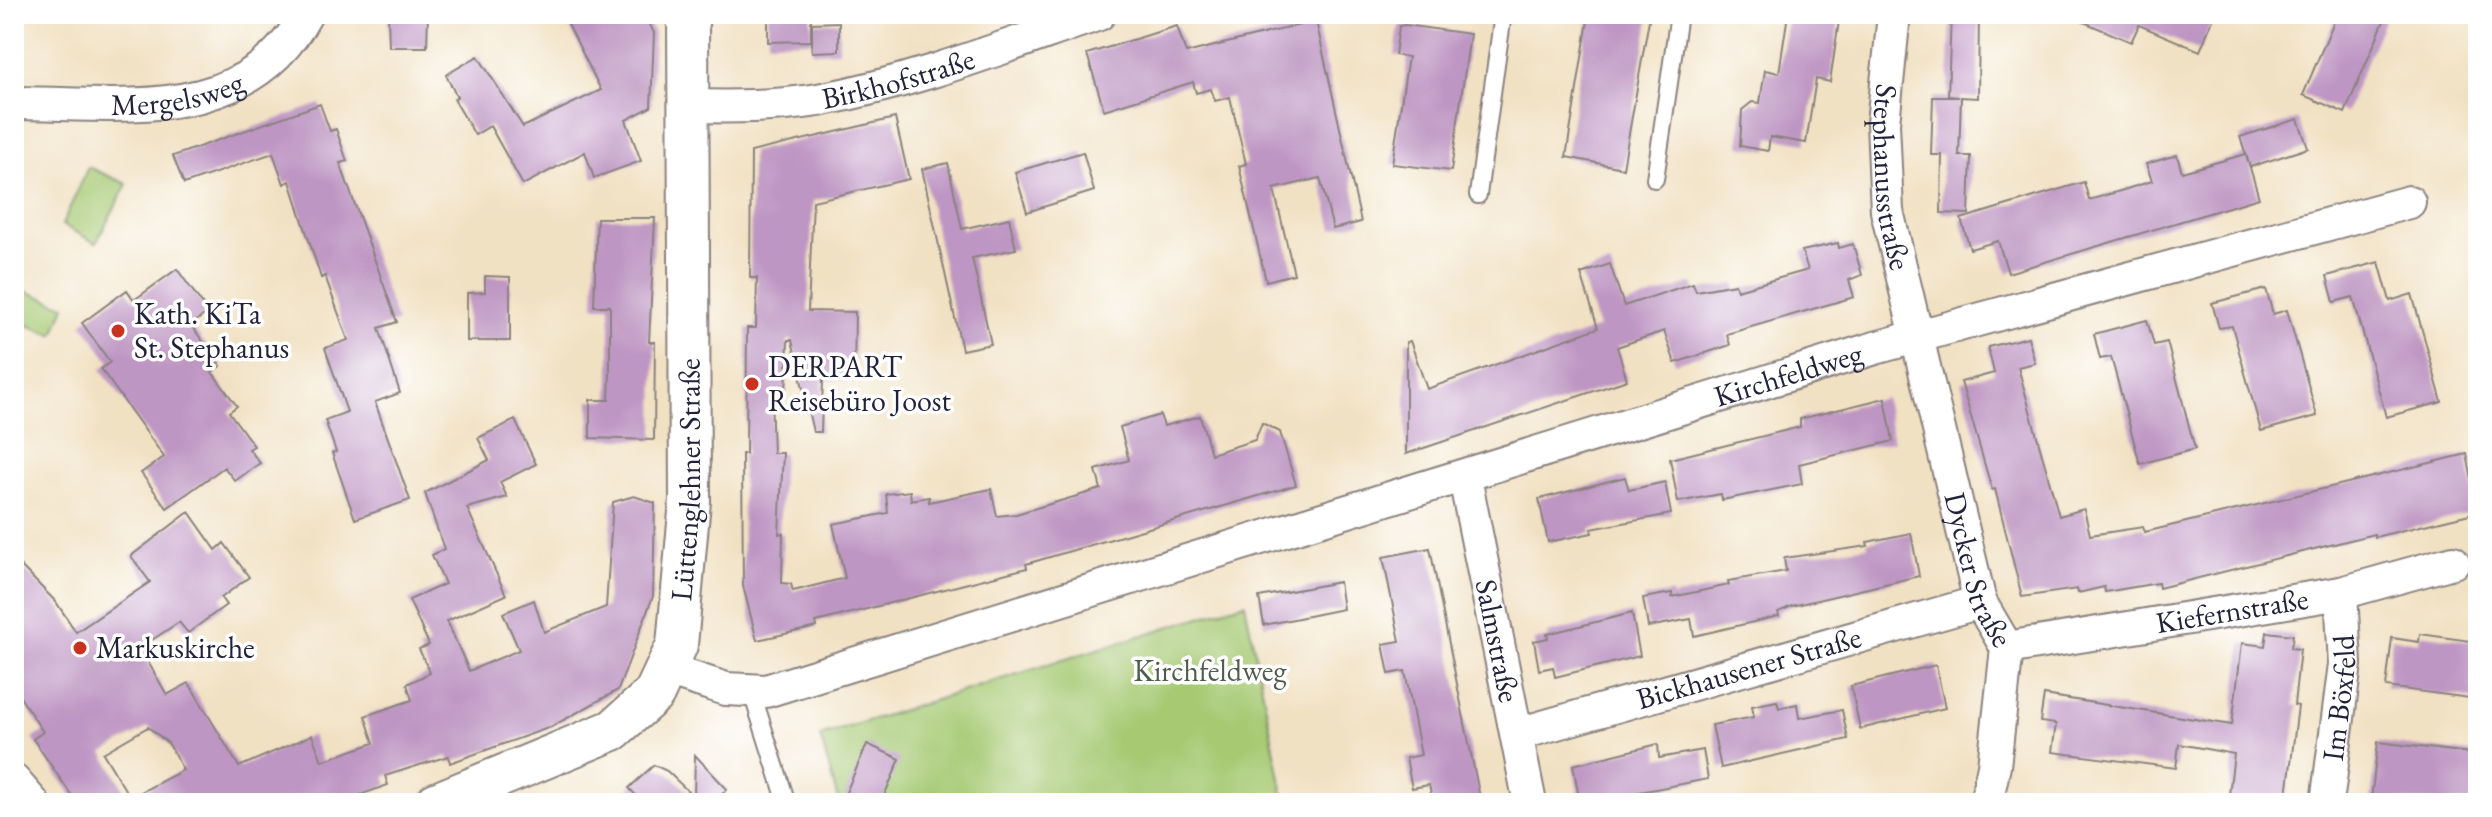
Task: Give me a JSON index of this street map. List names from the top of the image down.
{
  "streets": {
    "street": [
      "Birkhofstraße",
      "Mergelsweg",
      "Stephanusstraße",
      "Kirchfeldweg",
      "Lüttenglehner Straße",
      "Dycker Straße",
      "Kiefernstraße",
      "Salmstraße",
      "Bickhausener Straße",
      "Im Böxfeld"
    ]
  },
  "crossings": [
    ["Birkhofstraße", "Lüttenglehner Straße"],
    ["Stephanusstraße", "Kirchfeldweg"],
    ["Stephanusstraße", "Dycker Straße"],
    ["Kirchfeldweg", "Lüttenglehner Straße"],
    ["Kirchfeldweg", "Dycker Straße"],
    ["Kirchfeldweg", "Salmstraße"],
    ["Dycker Straße", "Kiefernstraße"],
    ["Dycker Straße", "Bickhausener Straße"],
    ["Kiefernstraße", "Im Böxfeld"],
    ["Salmstraße", "Bickhausener Straße"]
  ],
  "parks": ["Kirchfeldweg"],
  "places": ["Kath. KiTa St. Stephanus", "DERPART Reisebüro Joost", "Markuskirche"]
}
